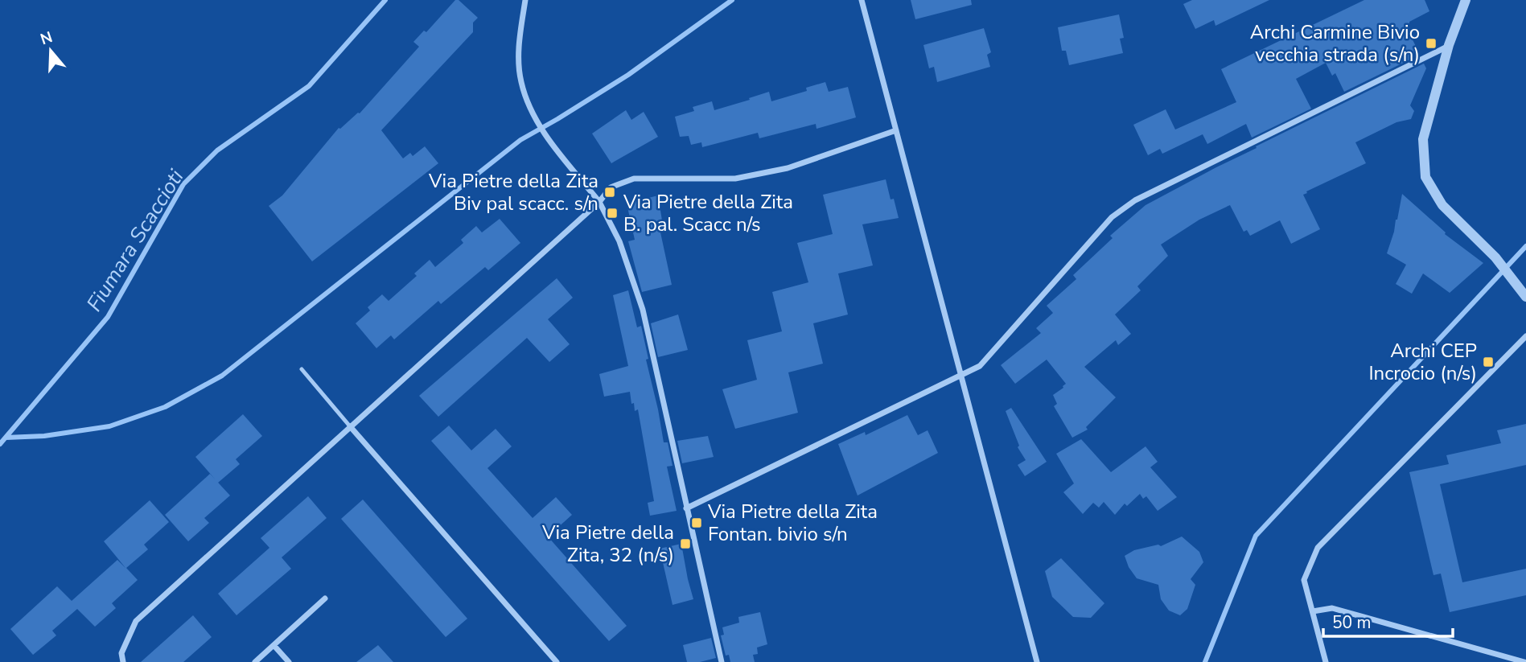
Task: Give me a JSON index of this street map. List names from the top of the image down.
{
  "water": ["Fiumara Scaccioti"],
  "places": {
    "transit": [
      "Archi Carmine Bivio vecchia strada (s/n)",
      "Via Pietre della Zita Biv pal scacc. s/n",
      "Via Pietre della Zita B. pal. Scacc n/s",
      "Archi CEP Incrocio (n/s)",
      "Via Pietre della Zita Fontan. bivio s/n",
      "Via Pietre della Zita, 32 (n/s)"
    ]
  },
  "scale_bar": "50 m",
  "north": "top"
}
